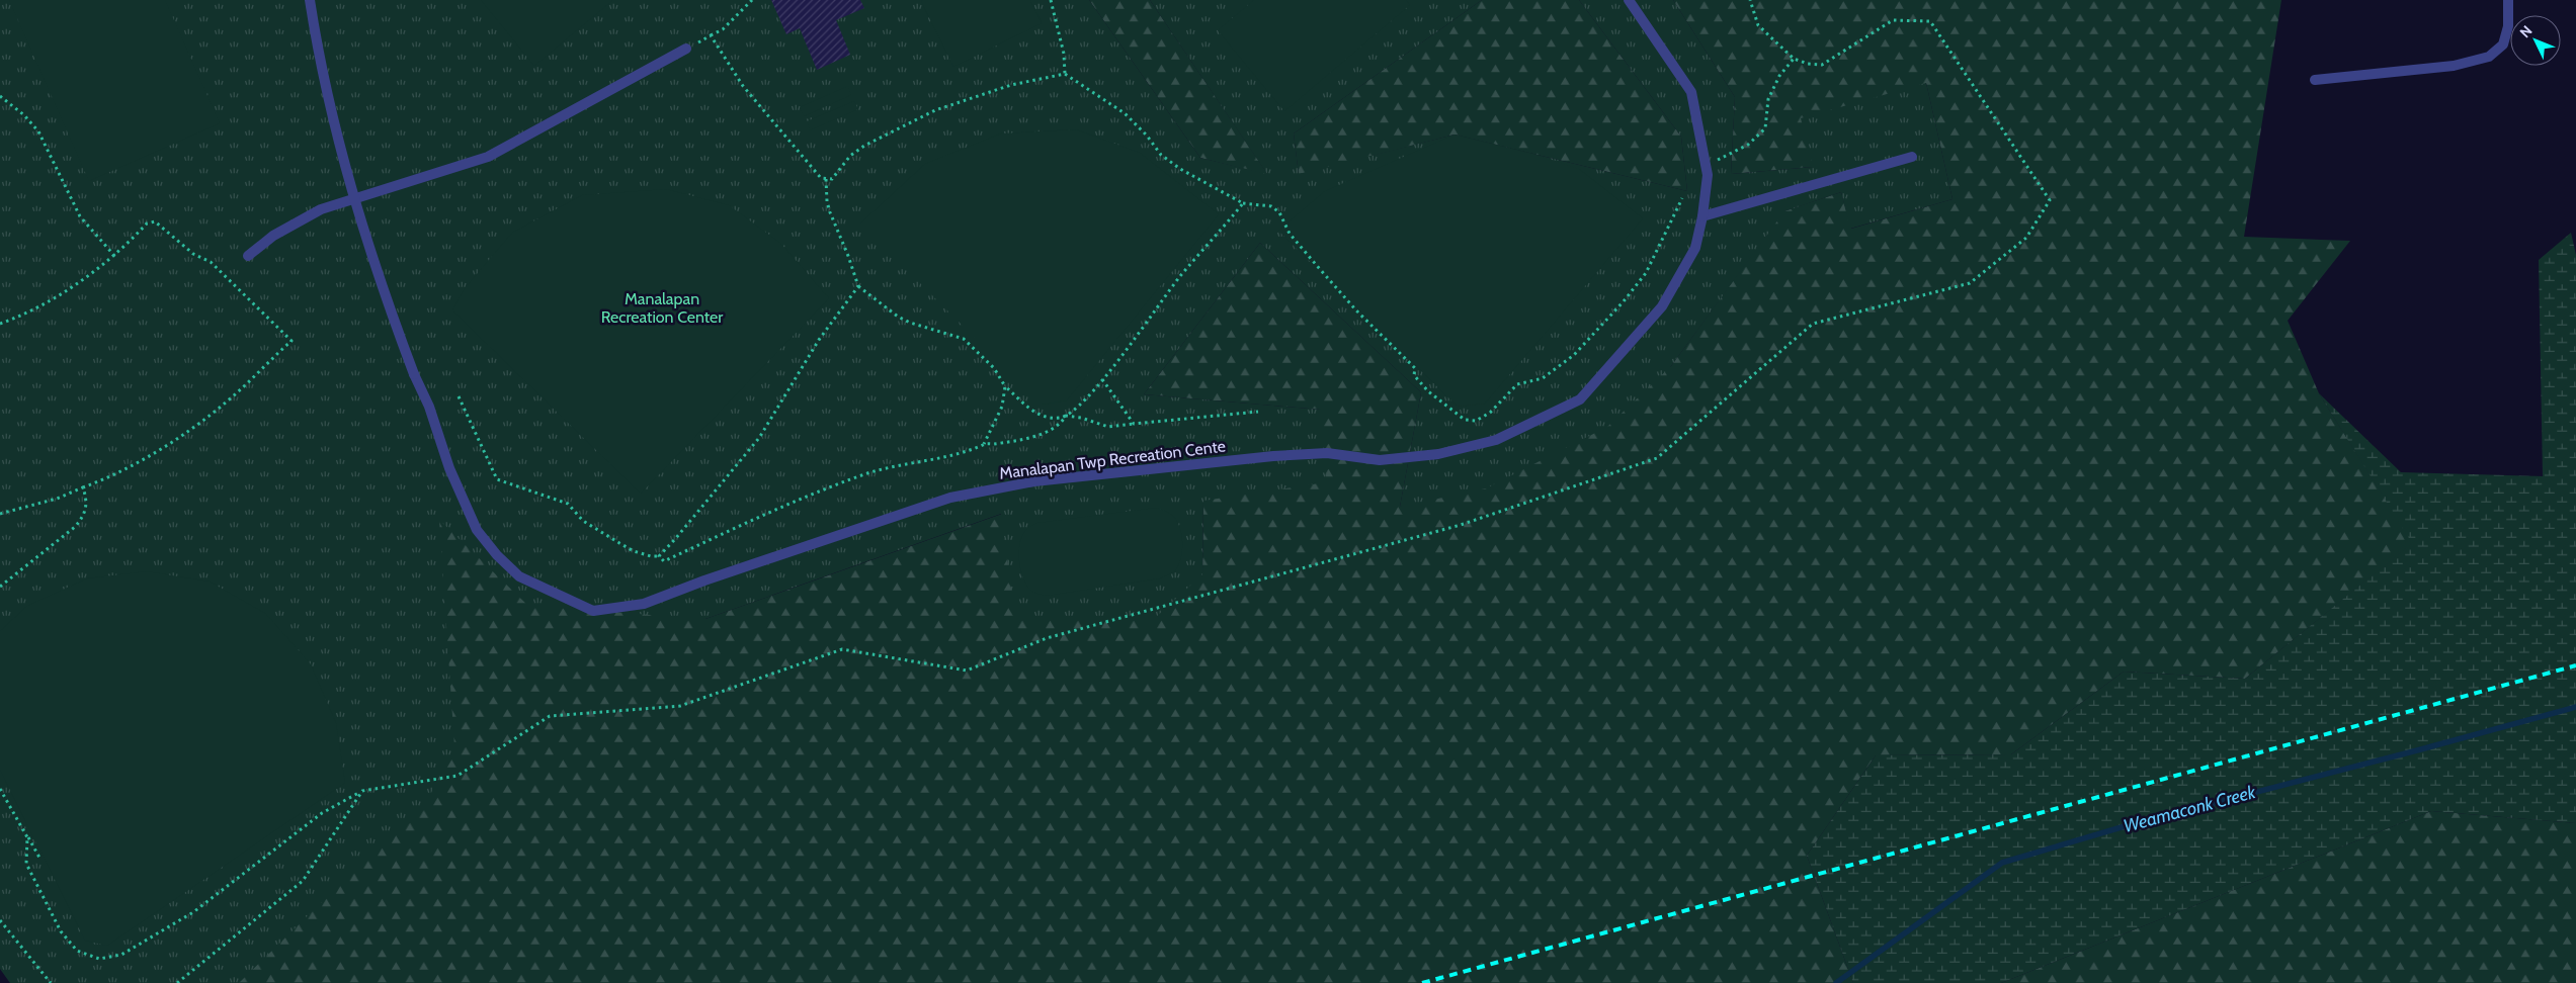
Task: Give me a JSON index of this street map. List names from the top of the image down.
{
  "streets": {
    "street": ["Manalapan Twp Recreation Cente"]
  },
  "water": ["Weamaconk Creek"],
  "parks": ["Manalapan Recreation Center"],
  "north": "top left"
}
